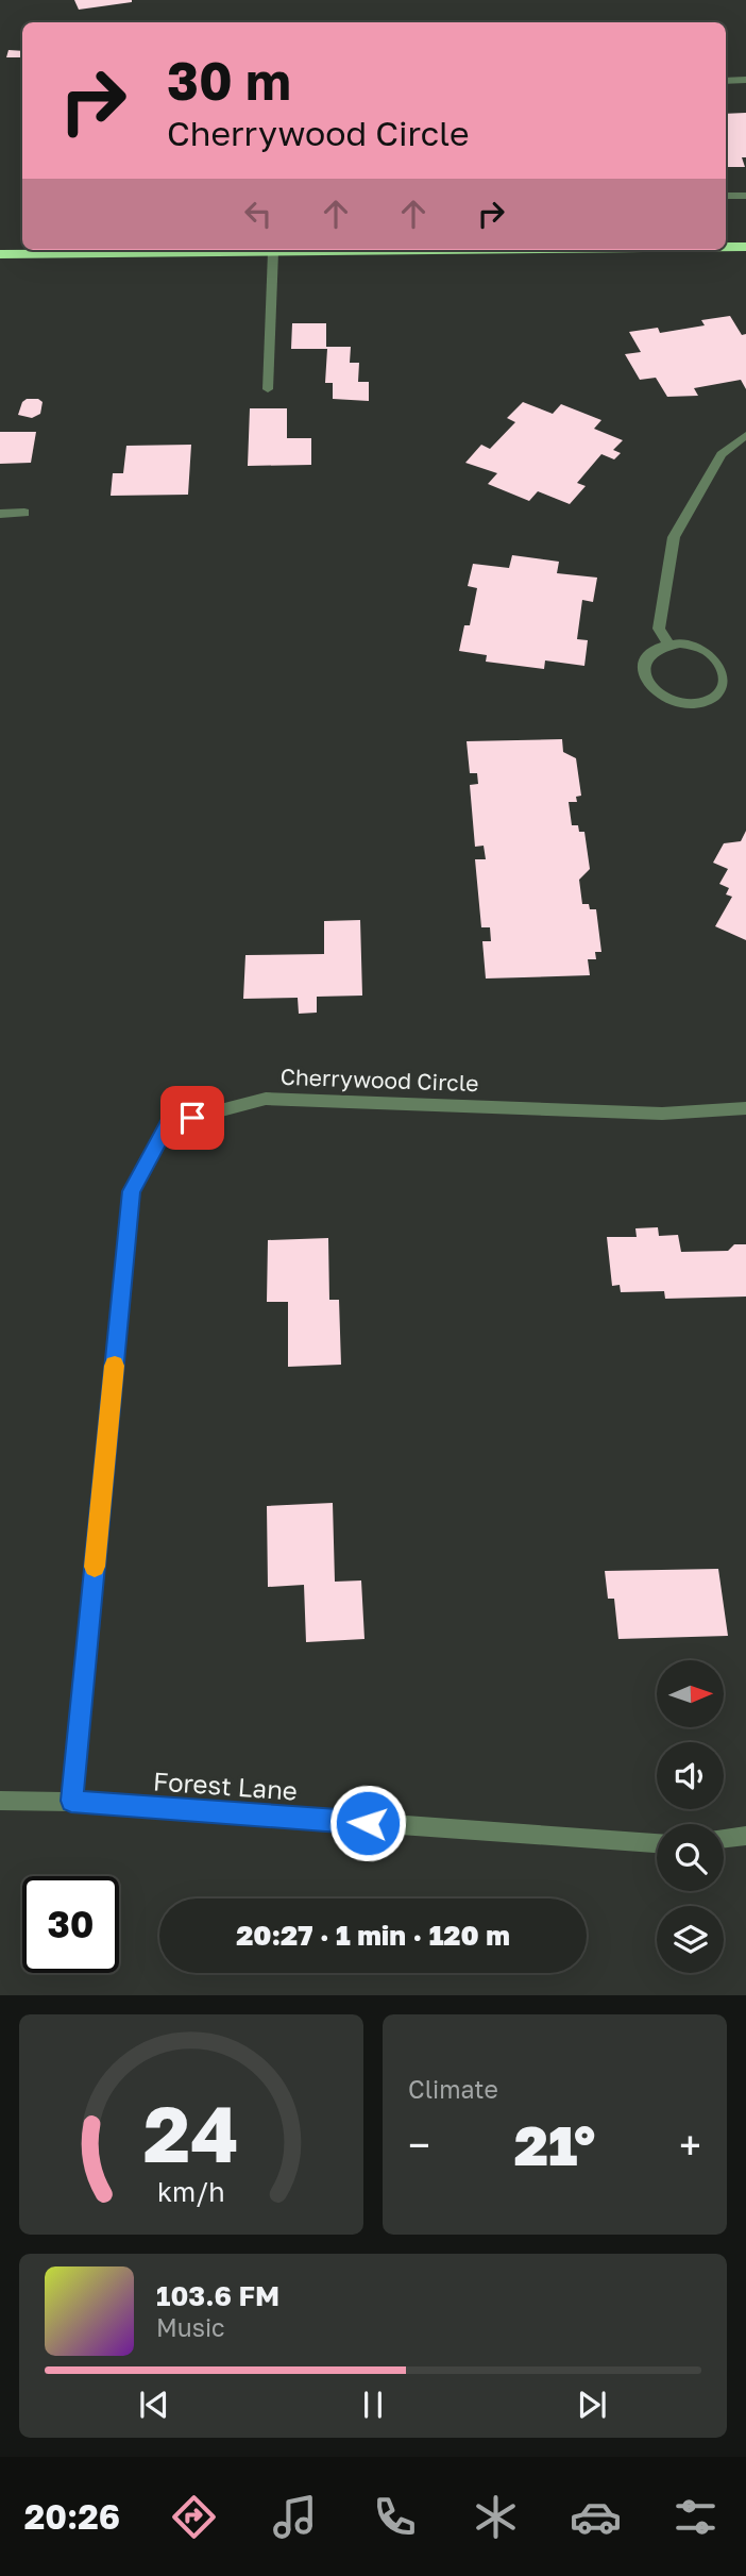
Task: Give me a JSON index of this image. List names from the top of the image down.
{
  "streets": {
    "street": ["Cherrywood Circle", "Forest Lane"]
  },
  "crossings": [
    ["Cherrywood Circle", "Forest Lane"]
  ],
  "north": "right",
  "page": {
    "turn": ["30 m", "Cherrywood Circle"],
    "limit": "30",
    "trip": "20:27 · 1 min · 120 m",
    "tile": "Climate",
    "heat": ["−", "21°", "+"],
    "song": ["103.6 FM", "Music"],
    "tabs": "20:26",
    "gauge": ["24", "km/h"]
  }
}
